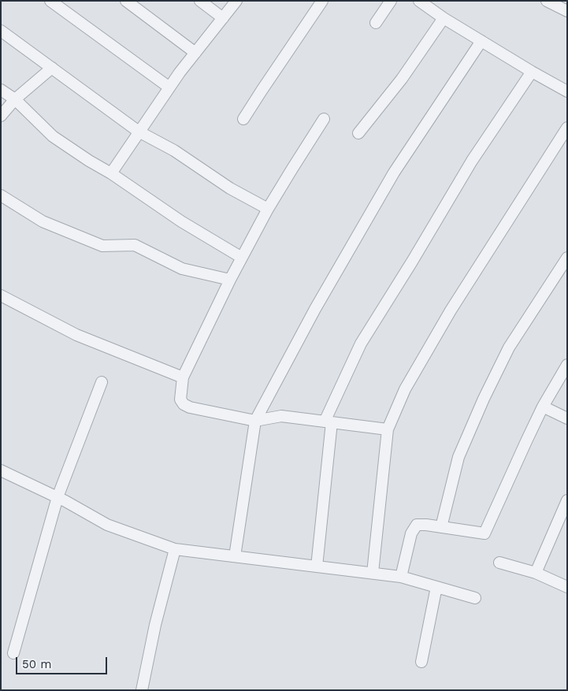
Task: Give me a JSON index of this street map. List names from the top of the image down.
{
  "scale_bar": "50 m"
}
